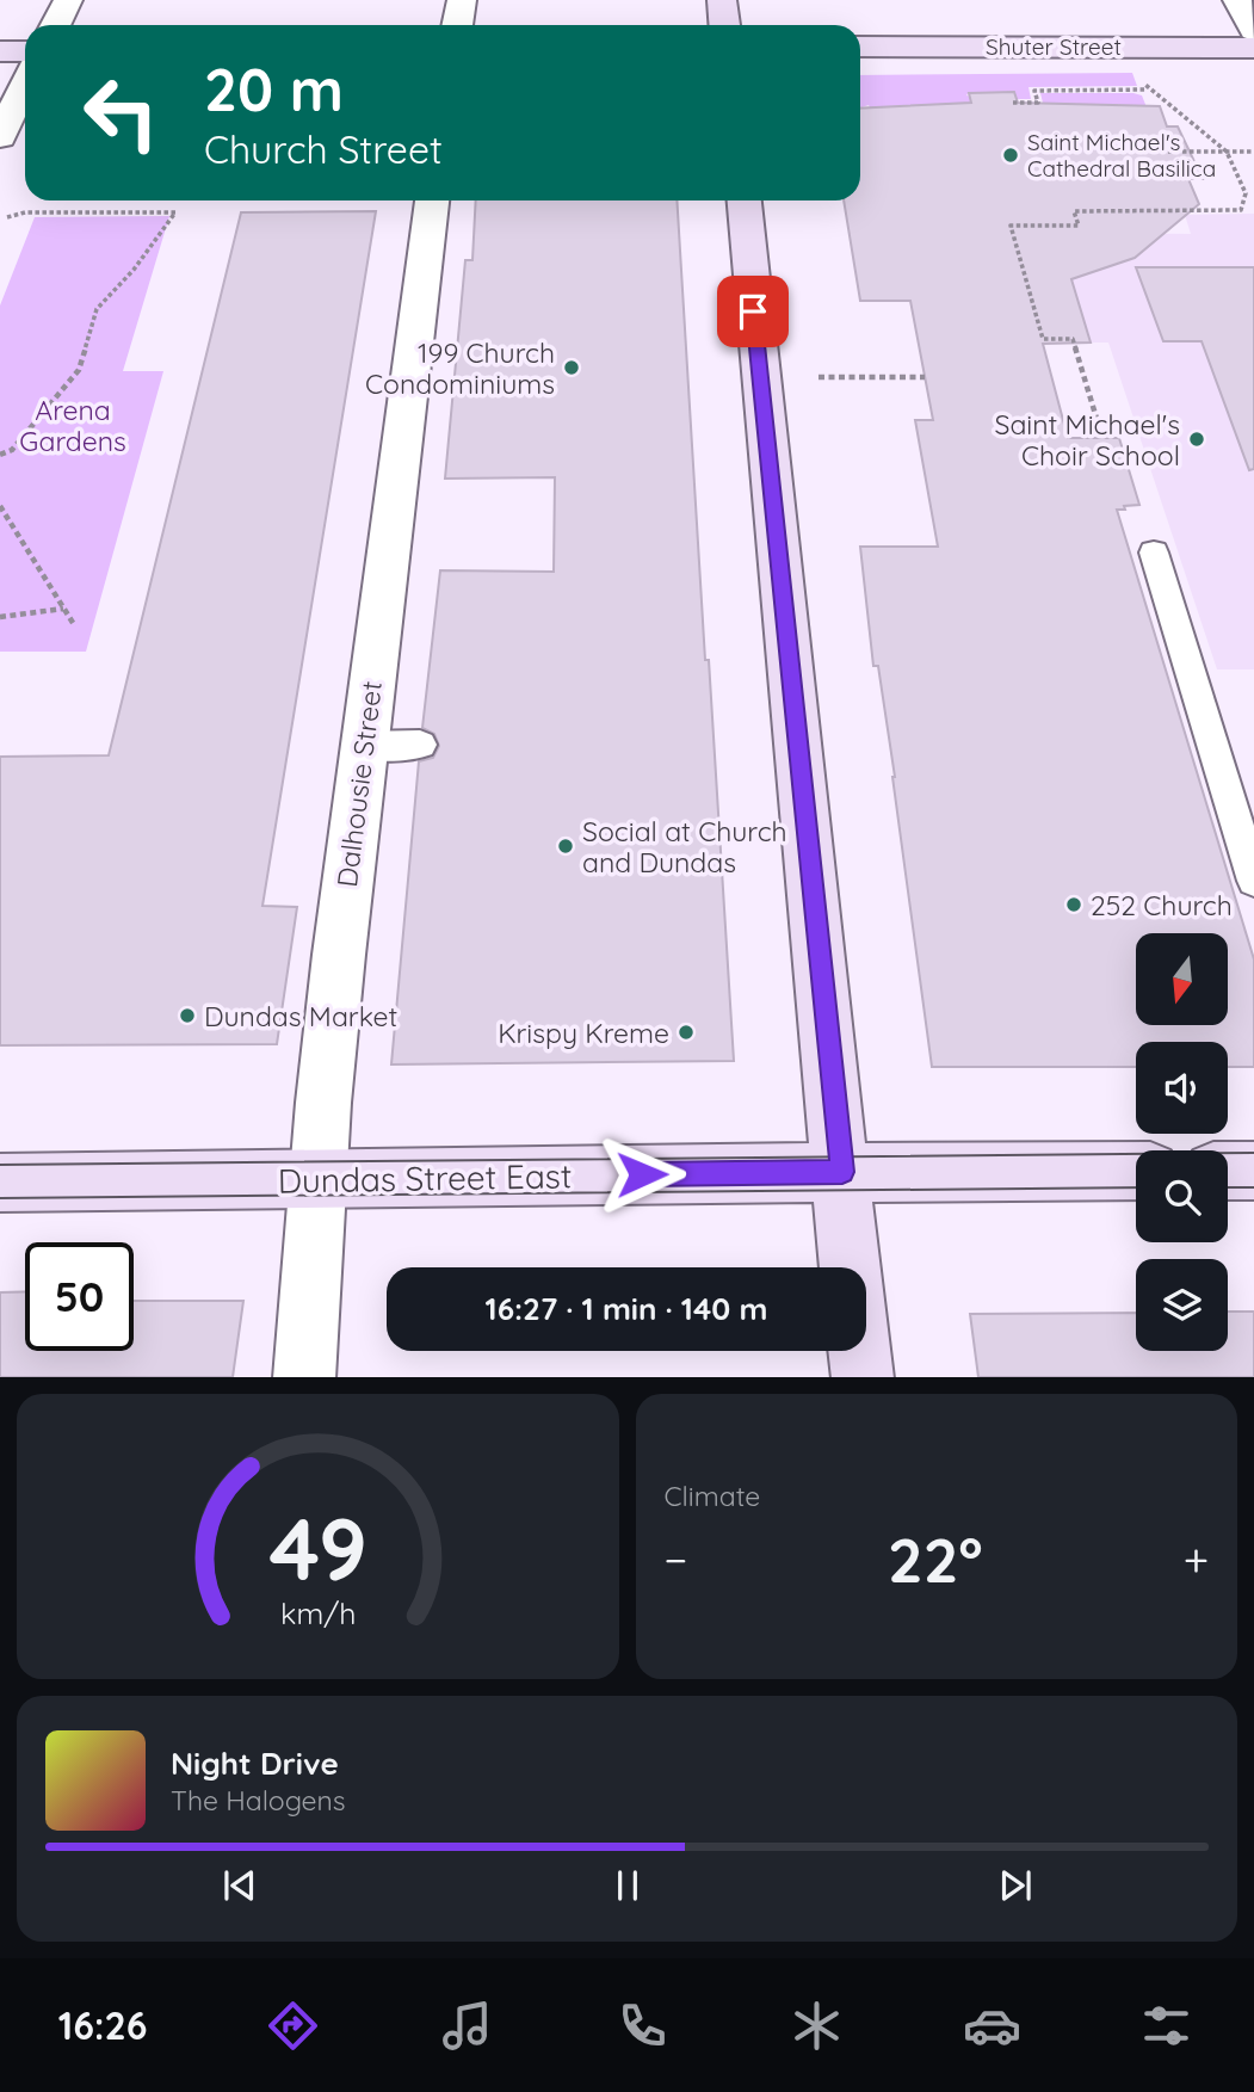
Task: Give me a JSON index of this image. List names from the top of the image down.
{
  "streets": {
    "main road": ["Shuter Street", "Dundas Street East"],
    "street": ["Dalhousie Street"]
  },
  "crossings": [
    ["Dalhousie Street", "Dundas Street East"]
  ],
  "parks": ["Arena Gardens"],
  "places": [
    "Saint Michael's Cathedral Basilica",
    "199 Church Condominiums",
    "Saint Michael's Choir School",
    "Social at Church and Dundas",
    "252 Church",
    "Dundas Market",
    "Krispy Kreme"
  ],
  "north": "bottom",
  "page": {
    "turn": ["20 m", "Church Street"],
    "limit": "50",
    "trip": "16:27 · 1 min · 140 m",
    "tile": "Climate",
    "heat": ["−", "22°", "+"],
    "song": ["Night Drive", "The Halogens"],
    "tabs": "16:26",
    "gauge": ["49", "km/h"]
  }
}
